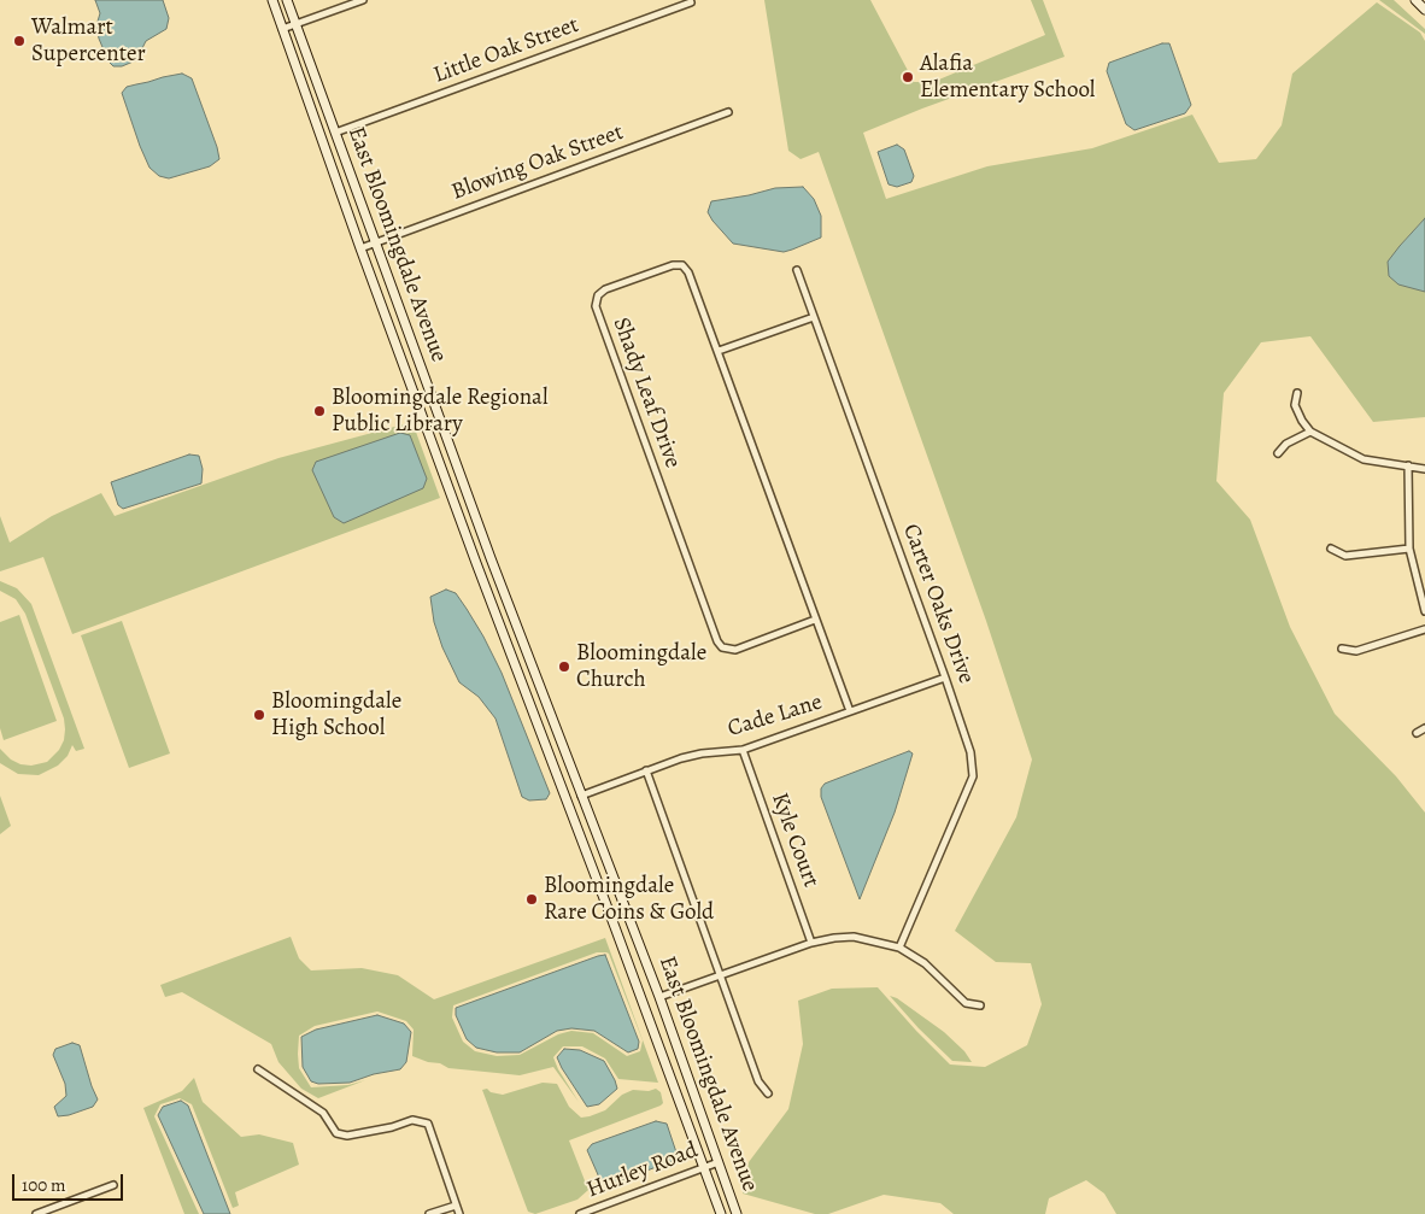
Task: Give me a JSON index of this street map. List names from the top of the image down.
{
  "streets": {
    "main road": ["East Bloomingdale Avenue"],
    "street": [
      "Little Oak Street",
      "Blowing Oak Street",
      "Shady Leaf Drive",
      "Carter Oaks Drive",
      "Cade Lane",
      "Kyle Court",
      "Hurley Road"
    ]
  },
  "crossings": [
    ["Little Oak Street", "East Bloomingdale Avenue"],
    ["Blowing Oak Street", "East Bloomingdale Avenue"],
    ["East Bloomingdale Avenue", "Cade Lane"],
    ["East Bloomingdale Avenue", "Hurley Road"],
    ["Shady Leaf Drive", "Cade Lane"],
    ["Carter Oaks Drive", "Cade Lane"],
    ["Cade Lane", "Kyle Court"]
  ],
  "places": [
    "Walmart Supercenter",
    "Alafia Elementary School",
    "Bloomingdale Regional Public Library",
    "Bloomingdale Church",
    "Bloomingdale High School",
    "Bloomingdale Rare Coins & Gold"
  ],
  "scale_bar": "100 m"
}
